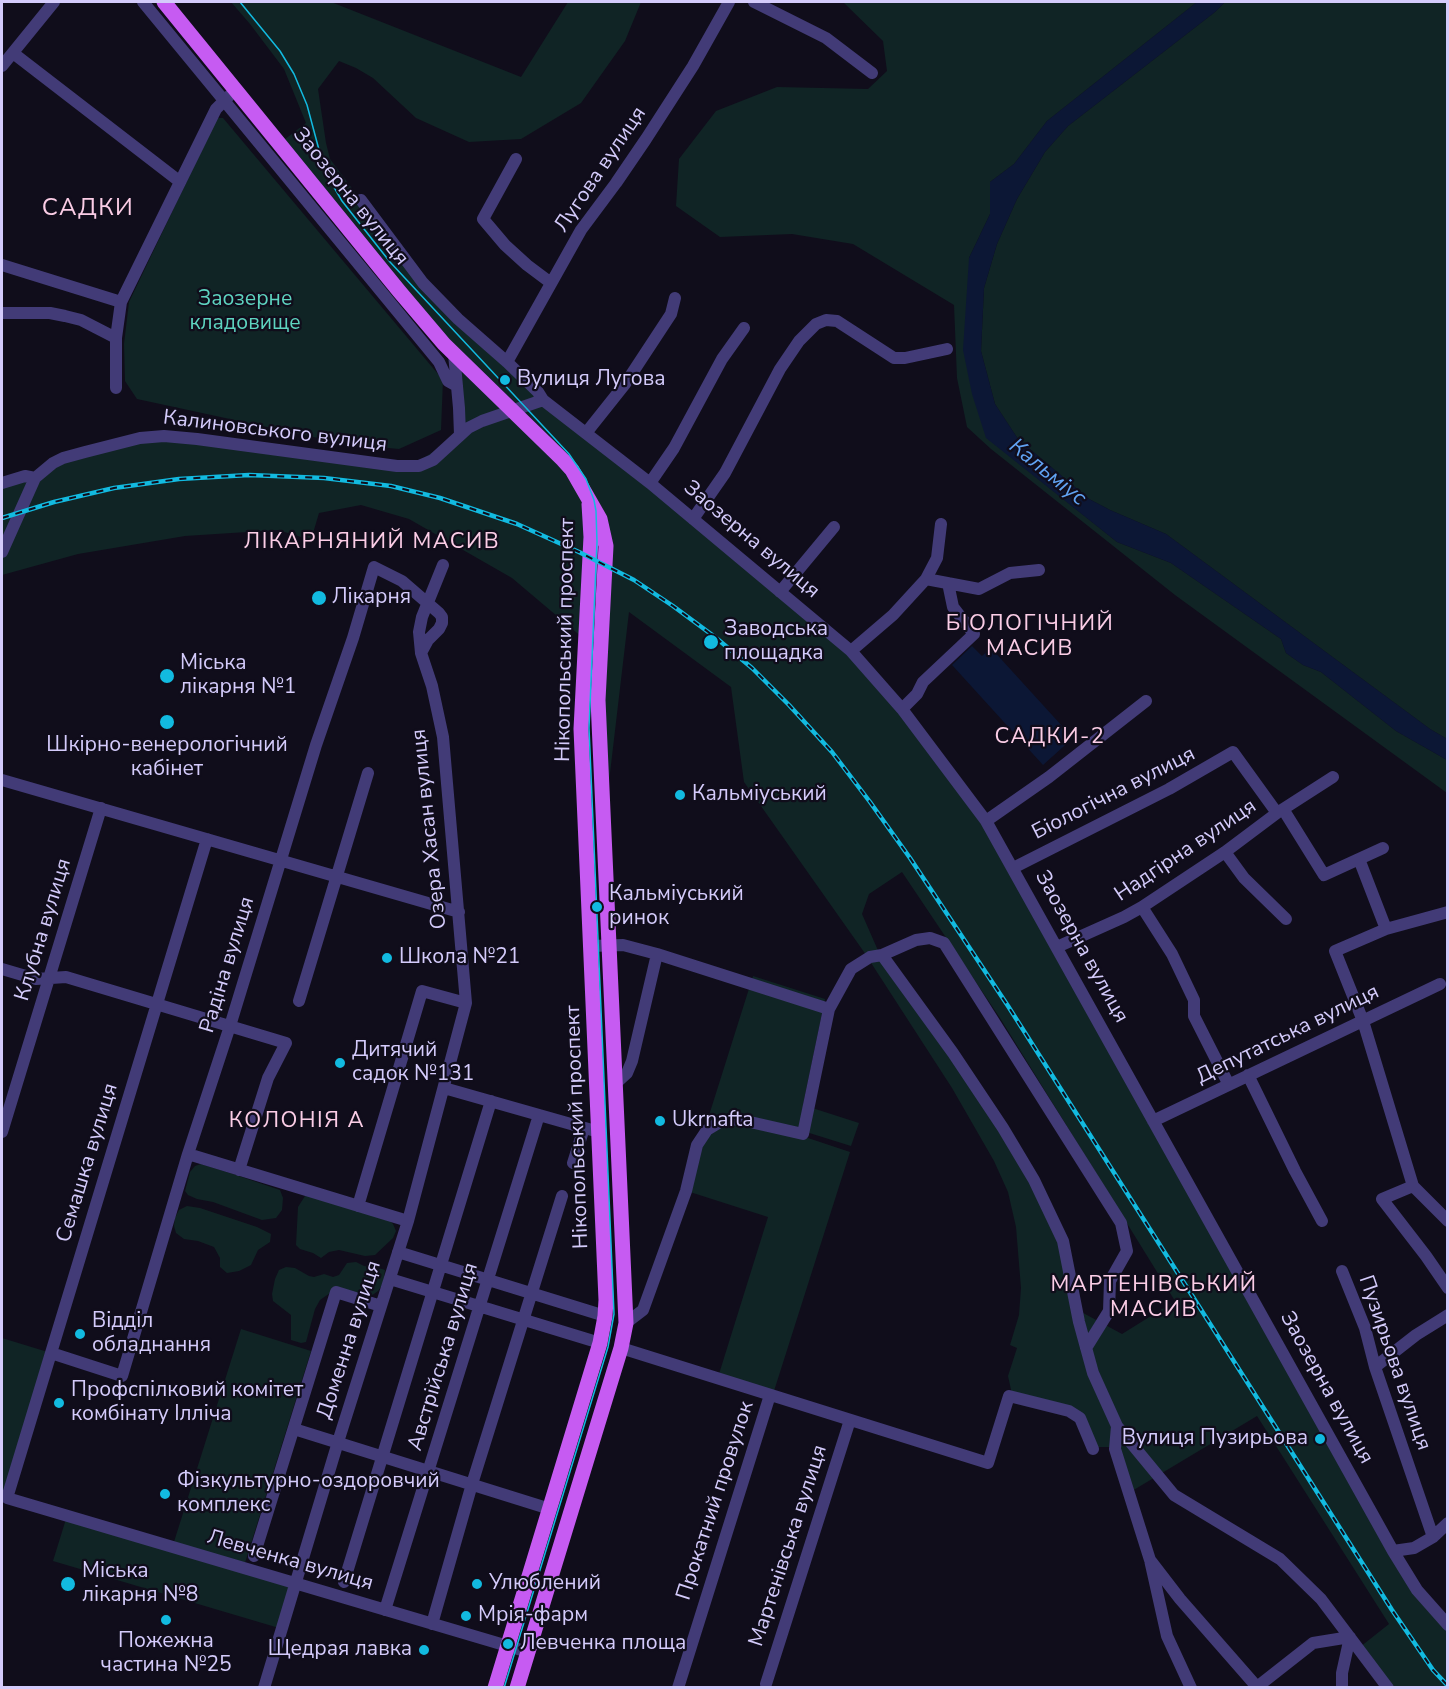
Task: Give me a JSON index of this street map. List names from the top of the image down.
{
  "streets": {
    "main road": ["Заозерна вулиця", "Нікопольський проспект"],
    "street": [
      "Лугова вулиця",
      "Калиновського вулиця",
      "Біологічна вулиця",
      "Озера Хасан вулиця",
      "Надгірна вулиця",
      "Клубна вулиця",
      "Радіна вулиця",
      "Депутатська вулиця",
      "Семашка вулиця",
      "Доменна вулиця",
      "Австрійська вулиця",
      "Пузирьова вулиця",
      "Прокатний провулок",
      "Мартенівська вулиця",
      "Левченка вулиця"
    ]
  },
  "crossings": [
    ["Лугова вулиця", "Заозерна вулиця"],
    ["Заозерна вулиця", "Калиновського вулиця"],
    ["Заозерна вулиця", "Нікопольський проспект"],
    ["Заозерна вулиця", "Біологічна вулиця"],
    ["Заозерна вулиця", "Надгірна вулиця"],
    ["Заозерна вулиця", "Депутатська вулиця"],
    ["Нікопольський проспект", "Левченка вулиця"],
    ["Біологічна вулиця", "Надгірна вулиця"],
    ["Озера Хасан вулиця", "Радіна вулиця"],
    ["Озера Хасан вулиця", "Доменна вулиця"],
    ["Радіна вулиця", "Семашка вулиця"],
    ["Семашка вулиця", "Левченка вулиця"],
    ["Доменна вулиця", "Левченка вулиця"],
    ["Австрійська вулиця", "Левченка вулиця"]
  ],
  "districts": [
    "САДКИ",
    "ЛІКАРНЯНИЙ МАСИВ",
    "БІОЛОГІЧНИЙ МАСИВ",
    "САДКИ-2",
    "КОЛОНІЯ А",
    "МАРТЕНІВСЬКИЙ МАСИВ"
  ],
  "water": ["Кальміус"],
  "parks": ["Заозерне кладовище"],
  "places": [
    "Вулиця Лугова",
    "Лікарня",
    "Заводська площадка",
    "Міська лікарня №1",
    "Шкірно-венерологічний кабінет",
    "Кальміуський",
    "Кальміуський ринок",
    "Школа №21",
    "Дитячий садок №131",
    "Ukrnafta",
    "Відділ обладнання",
    "Профспілковий комітет комбінату Ілліча",
    "Вулиця Пузирьова",
    "Фізкультурно-оздоровчий комплекс",
    "Міська лікарня №8",
    "Улюблений",
    "Мрія-фарм",
    "Пожежна частина №25",
    "Левченка площа",
    "Щедрая лавка"
  ]
}
